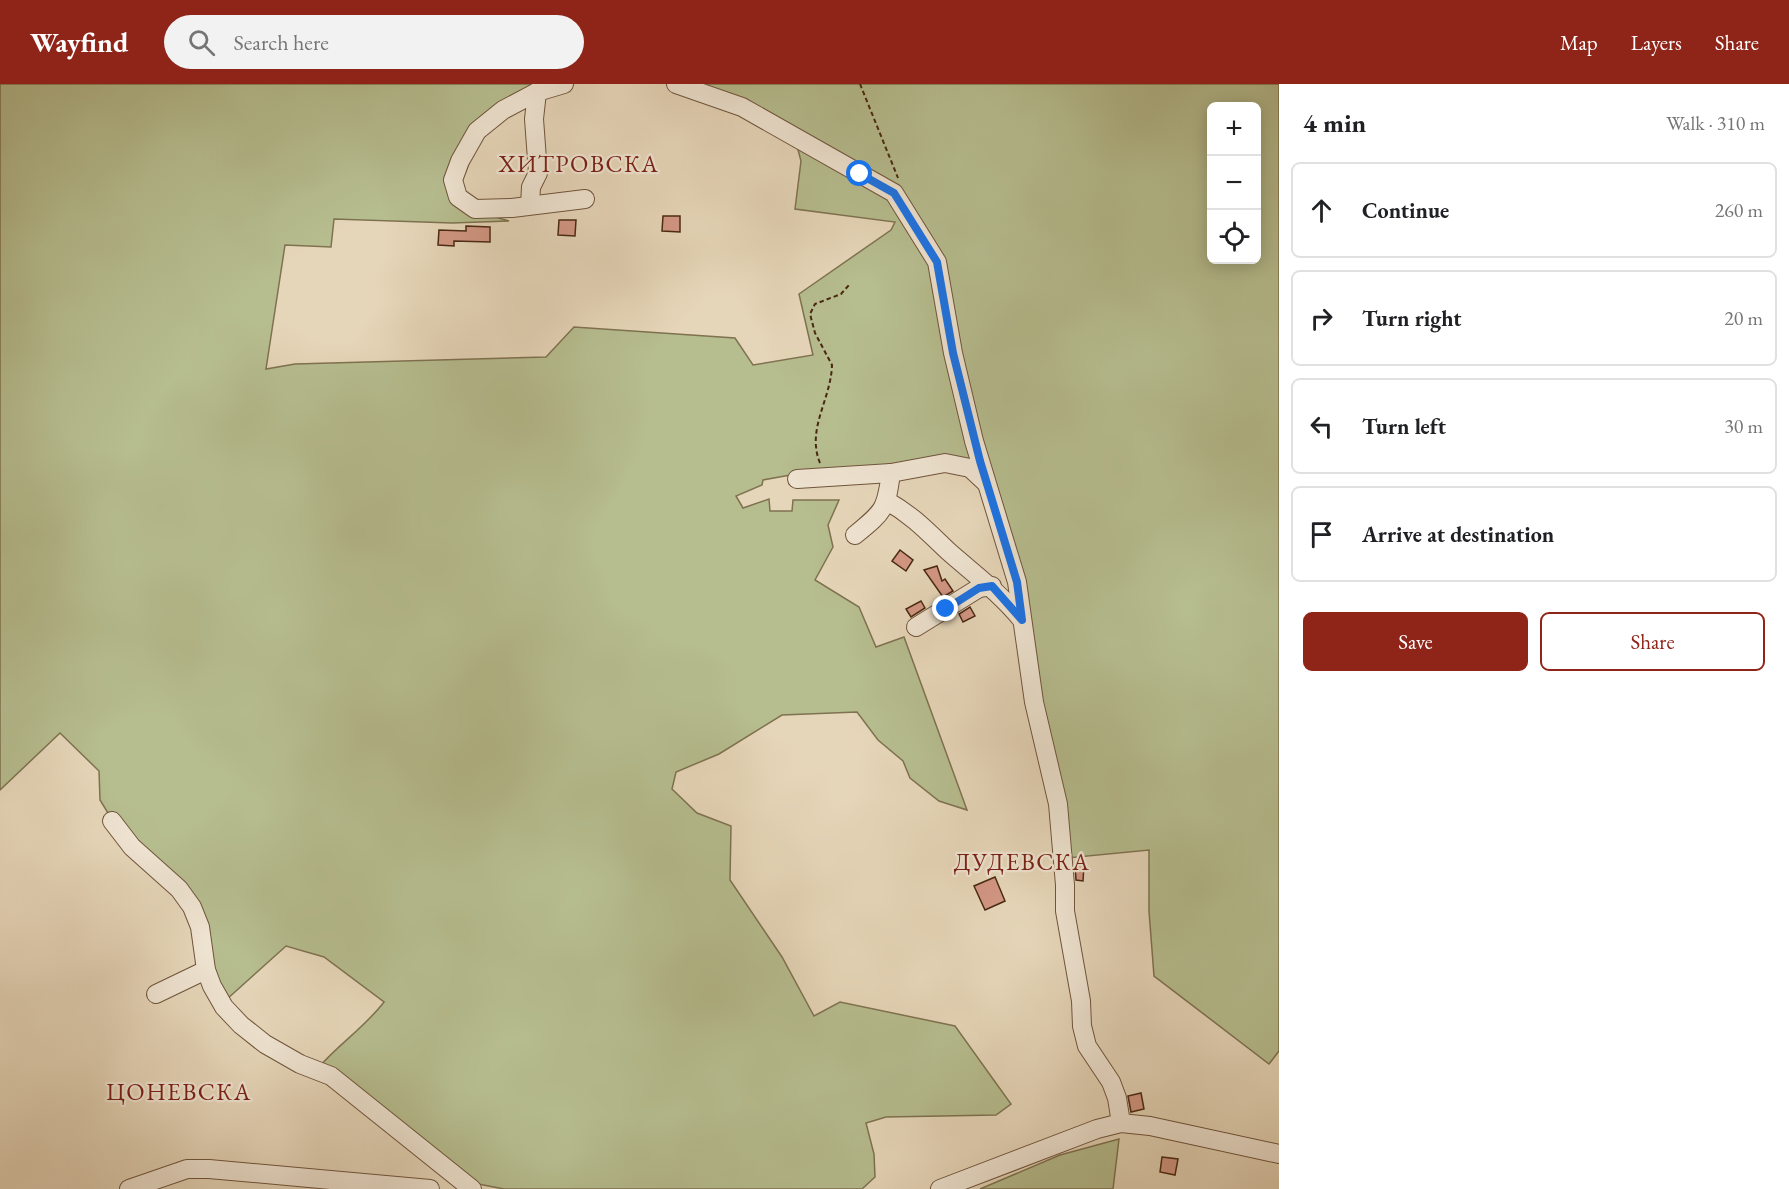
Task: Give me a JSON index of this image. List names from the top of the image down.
{
  "districts": ["ХИТРОВСКА", "ДУДЕВСКА", "ЦОНЕВСКА"],
  "page": {
    "header": "Wayfind",
    "search": "Search here",
    "nav": ["Map", "Layers", "Share"],
    "heading": ["4 min", "Walk · 310 m"],
    "map_buttons": ["+", "−"],
    "list": [
      ["Continue", "260 m"],
      ["Turn right", "20 m"],
      ["Turn left", "30 m"],
      "Arrive at destination"
    ],
    "buttons": ["Save", "Share"]
  }
}
